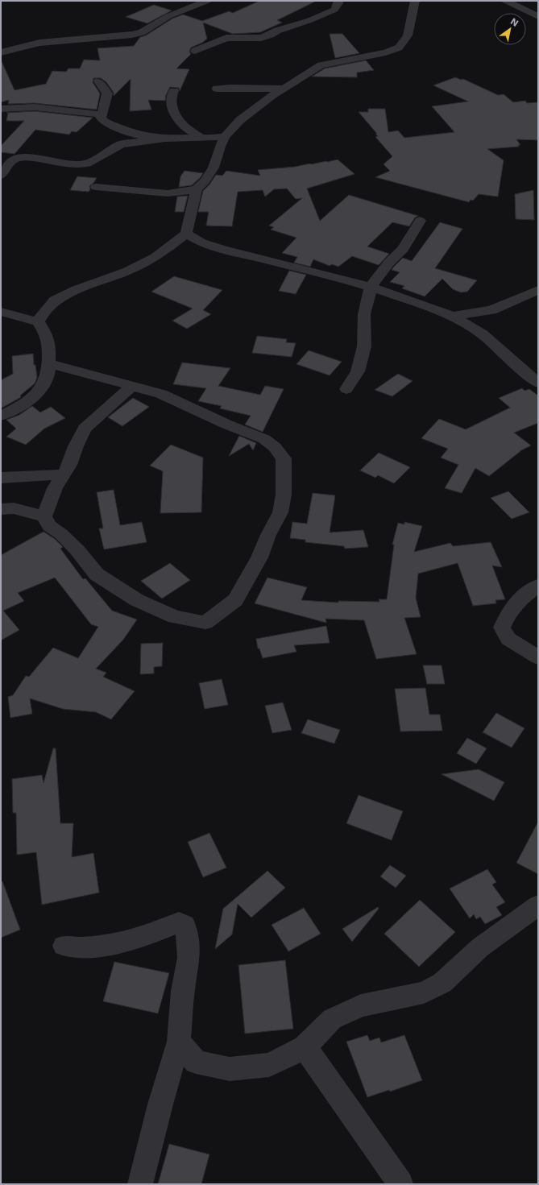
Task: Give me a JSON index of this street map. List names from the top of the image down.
{
  "north": "top right"
}
